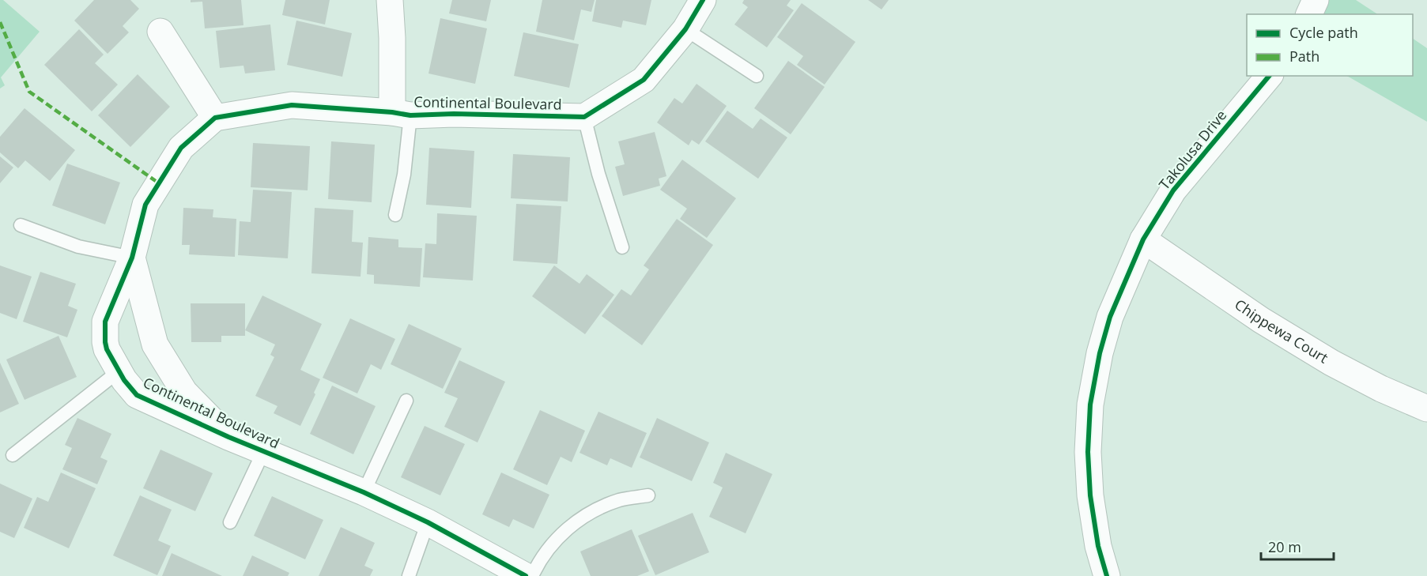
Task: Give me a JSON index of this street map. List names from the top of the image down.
{
  "streets": {
    "street": ["Continental Boulevard", "Takolusa Drive", "Chippewa Court"]
  },
  "crossings": [
    ["Takolusa Drive", "Chippewa Court"]
  ],
  "legend": ["Cycle path", "Path"],
  "scale_bar": "20 m"
}
